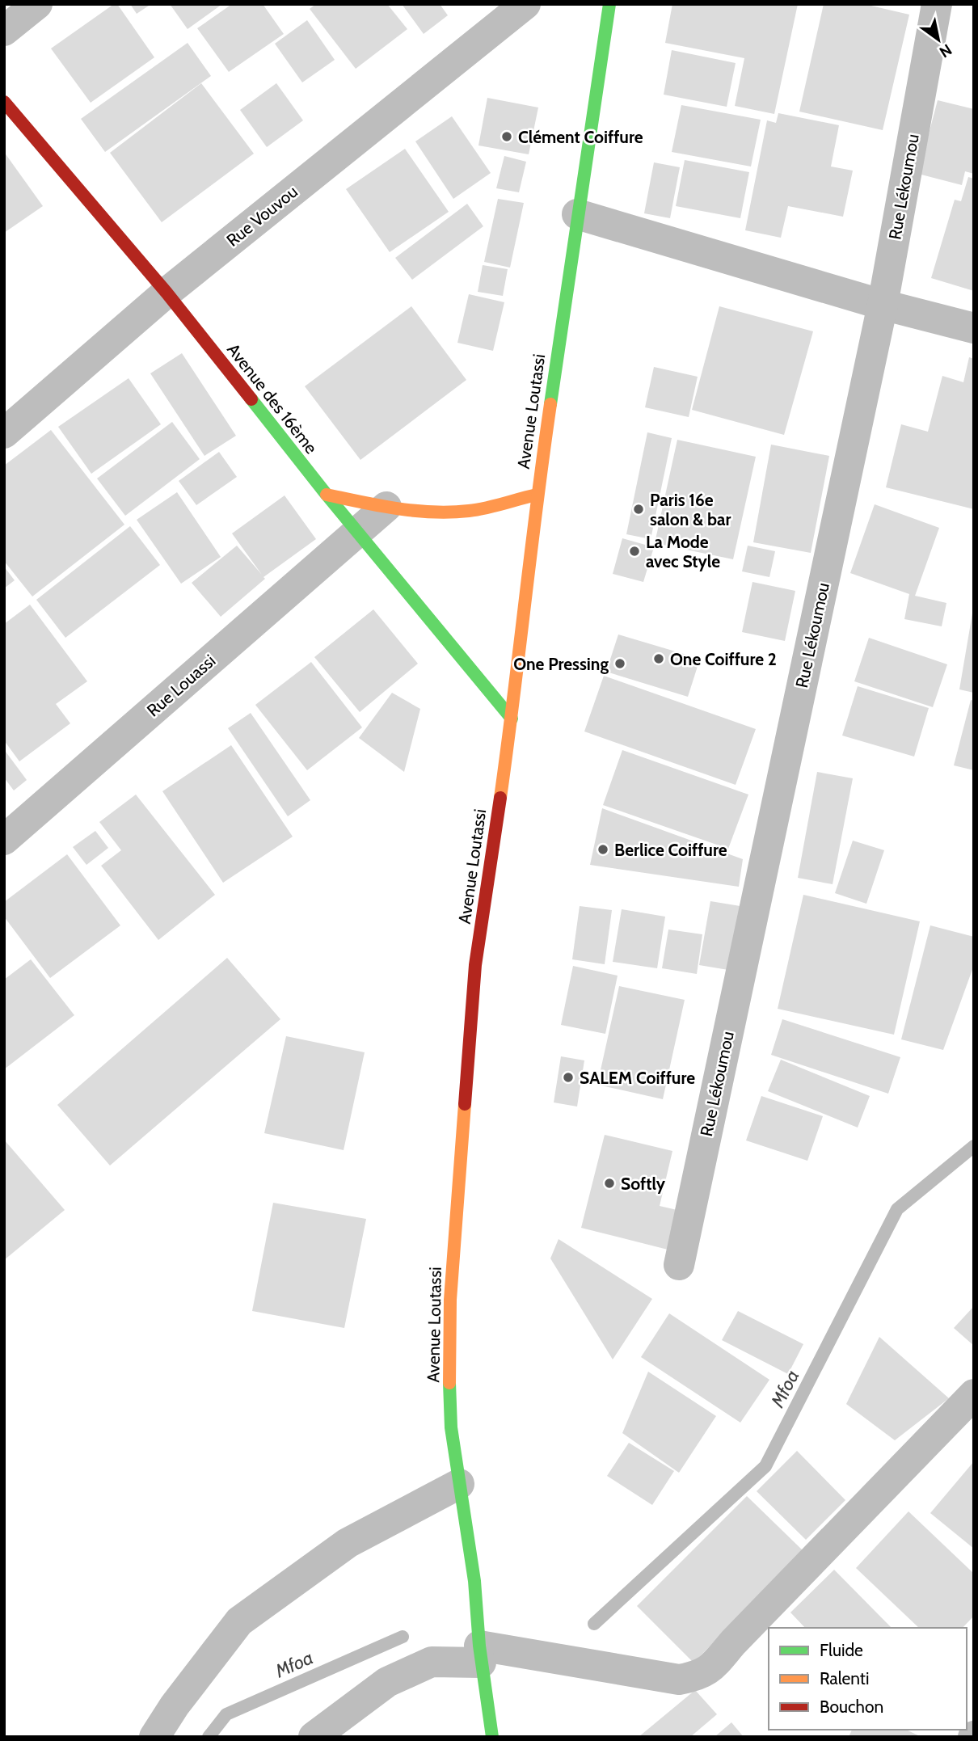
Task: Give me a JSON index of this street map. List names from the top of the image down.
{
  "streets": {
    "main road": ["Avenue des 16ème", "Avenue Loutassi"],
    "street": ["Rue Lékoumou", "Rue Vouvou", "Rue Louassi"]
  },
  "crossings": [
    ["Rue Vouvou", "Avenue des 16ème"],
    ["Avenue des 16ème", "Avenue Loutassi"],
    ["Avenue des 16ème", "Rue Louassi"]
  ],
  "water": ["Mfoa"],
  "places": [
    "Clément Coiffure",
    "Paris 16e salon & bar",
    "La Mode avec Style",
    "One Coiffure 2",
    "One Pressing",
    "Berlice Coiffure",
    "SALEM Coiffure",
    "Softly"
  ],
  "legend": ["Fluide", "Ralenti", "Bouchon"],
  "north": "bottom right"
}
